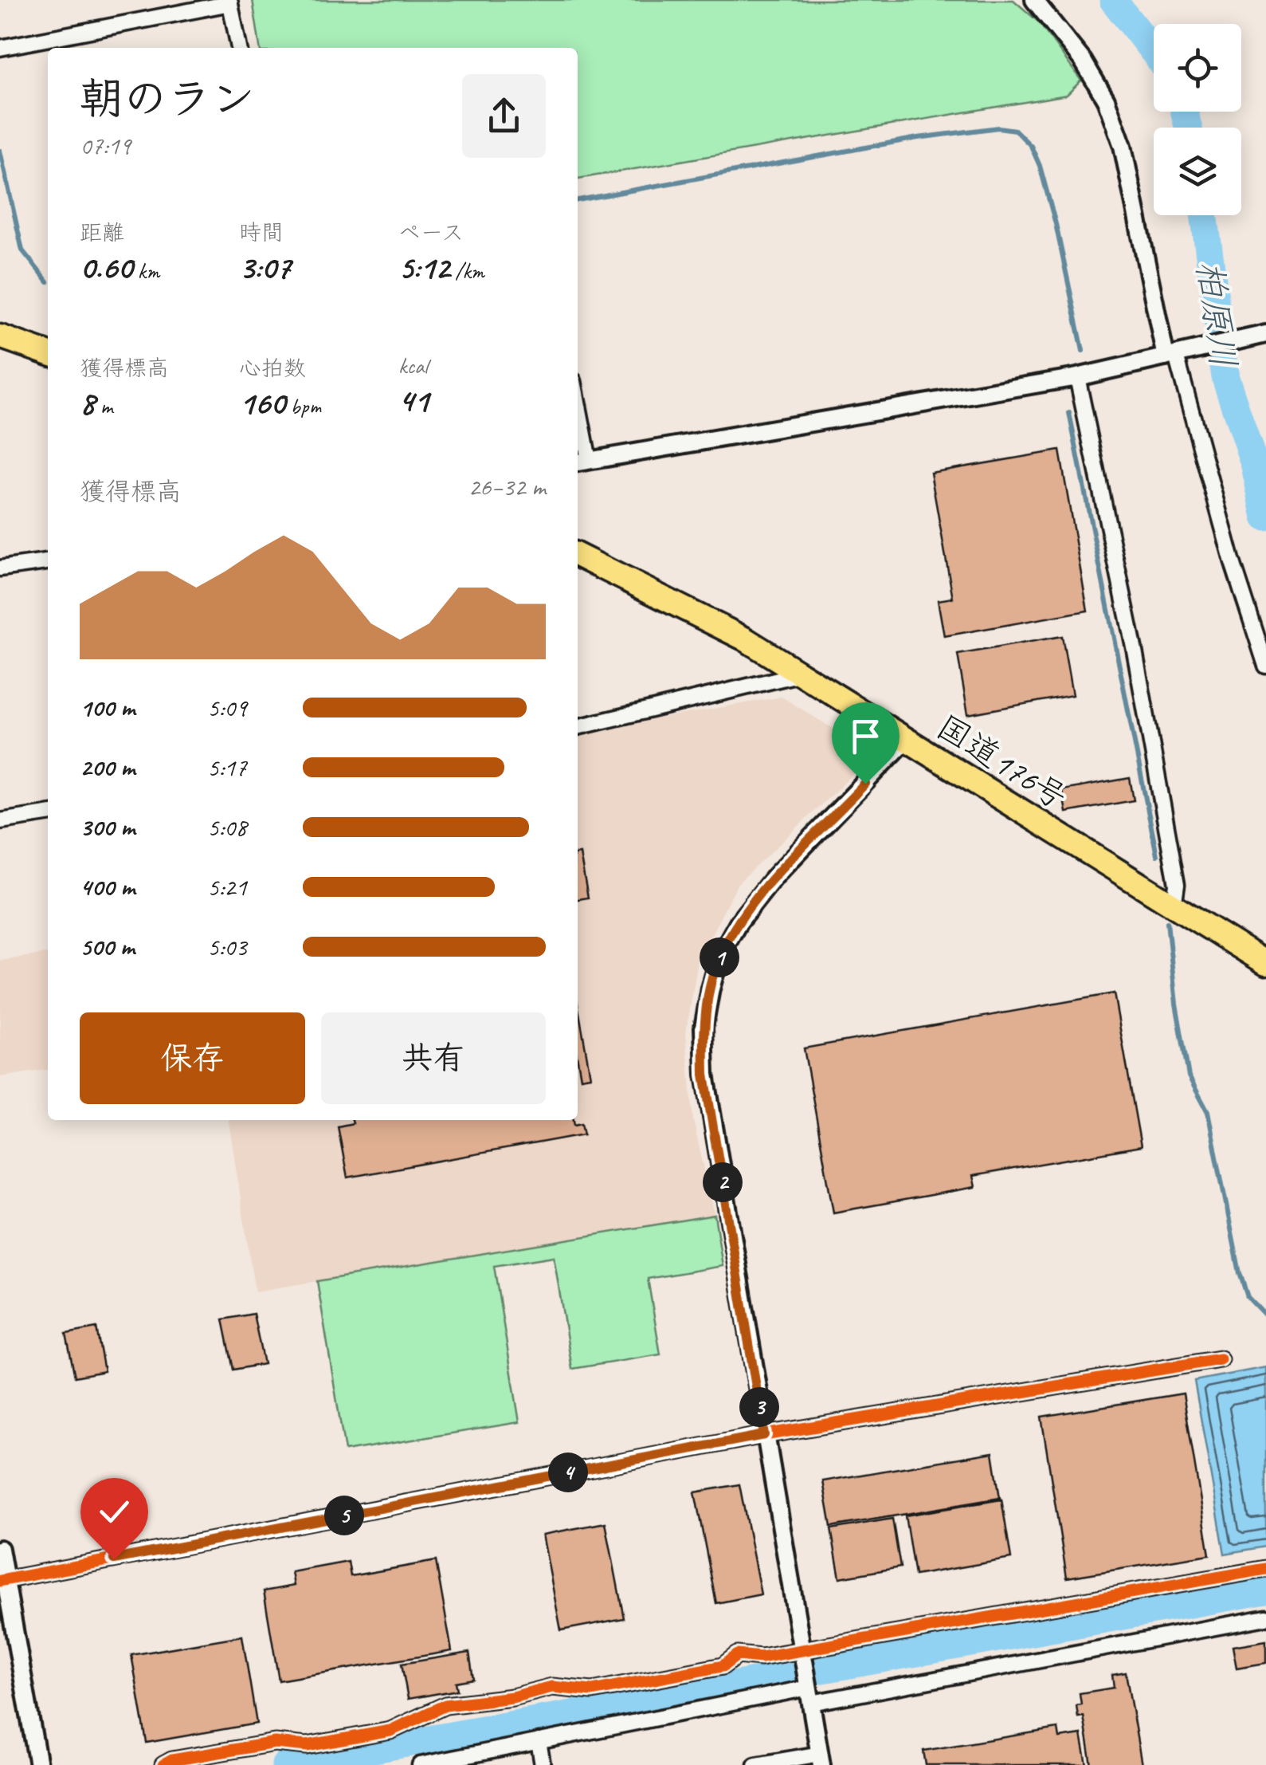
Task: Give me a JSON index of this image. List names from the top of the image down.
{
  "streets": {
    "highway": ["国道176号"]
  },
  "water": ["柏原川"],
  "page": {
    "heading": ["朝のラン", "07:19"],
    "stats": [
      ["距離", "0.60 km"],
      ["時間", "3:07"],
      ["ペース", "5:12 /km"],
      ["獲得標高", "8 m"],
      ["心拍数", "160 bpm"],
      ["kcal", "41"]
    ],
    "chart": ["獲得標高", "26–32 m"],
    "list": [
      {
        "name": "100 m",
        "note": "5:09"
      },
      {
        "name": "200 m",
        "note": "5:17"
      },
      {
        "name": "300 m",
        "note": "5:08"
      },
      {
        "name": "400 m",
        "note": "5:21"
      },
      {
        "name": "500 m",
        "note": "5:03"
      }
    ],
    "pins": [
      "1",
      "2",
      "3",
      "4",
      "5"
    ],
    "buttons": ["保存", "共有"]
  }
}
